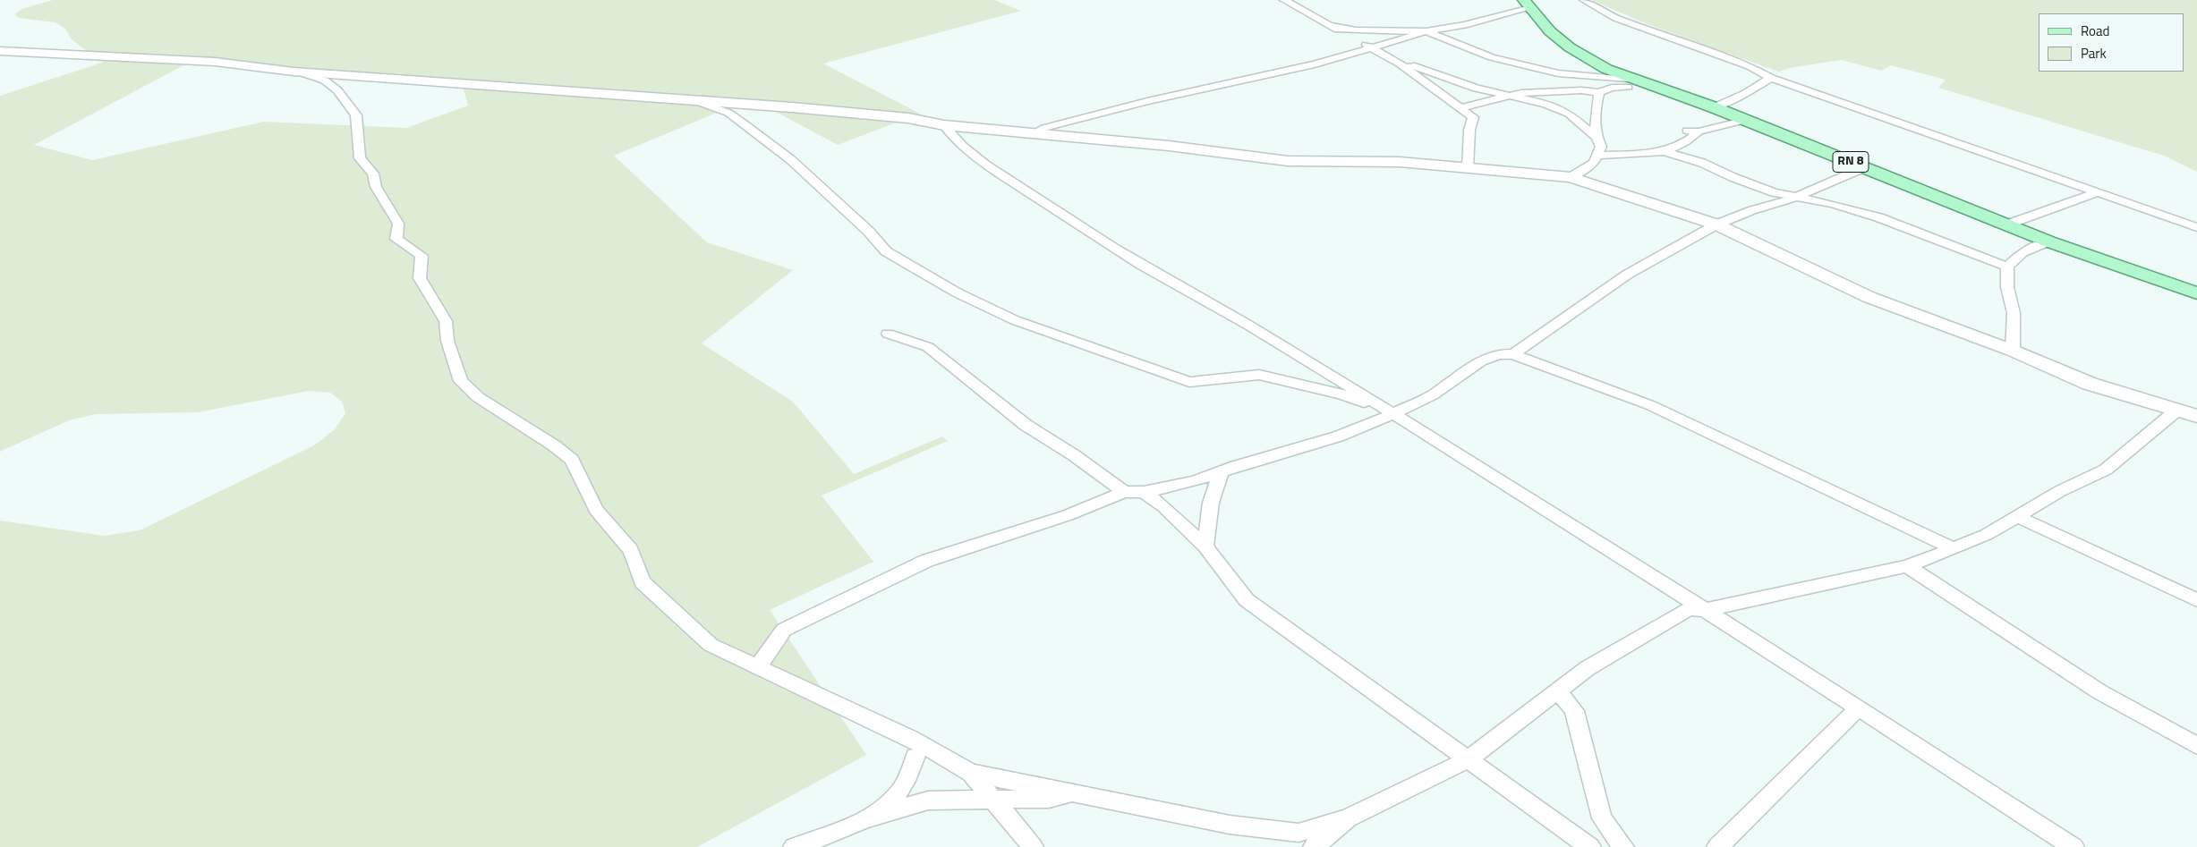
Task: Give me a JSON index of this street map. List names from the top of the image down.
{
  "streets": {
    "main road": ["RN 8"]
  },
  "legend": ["Road", "Park"]
}
